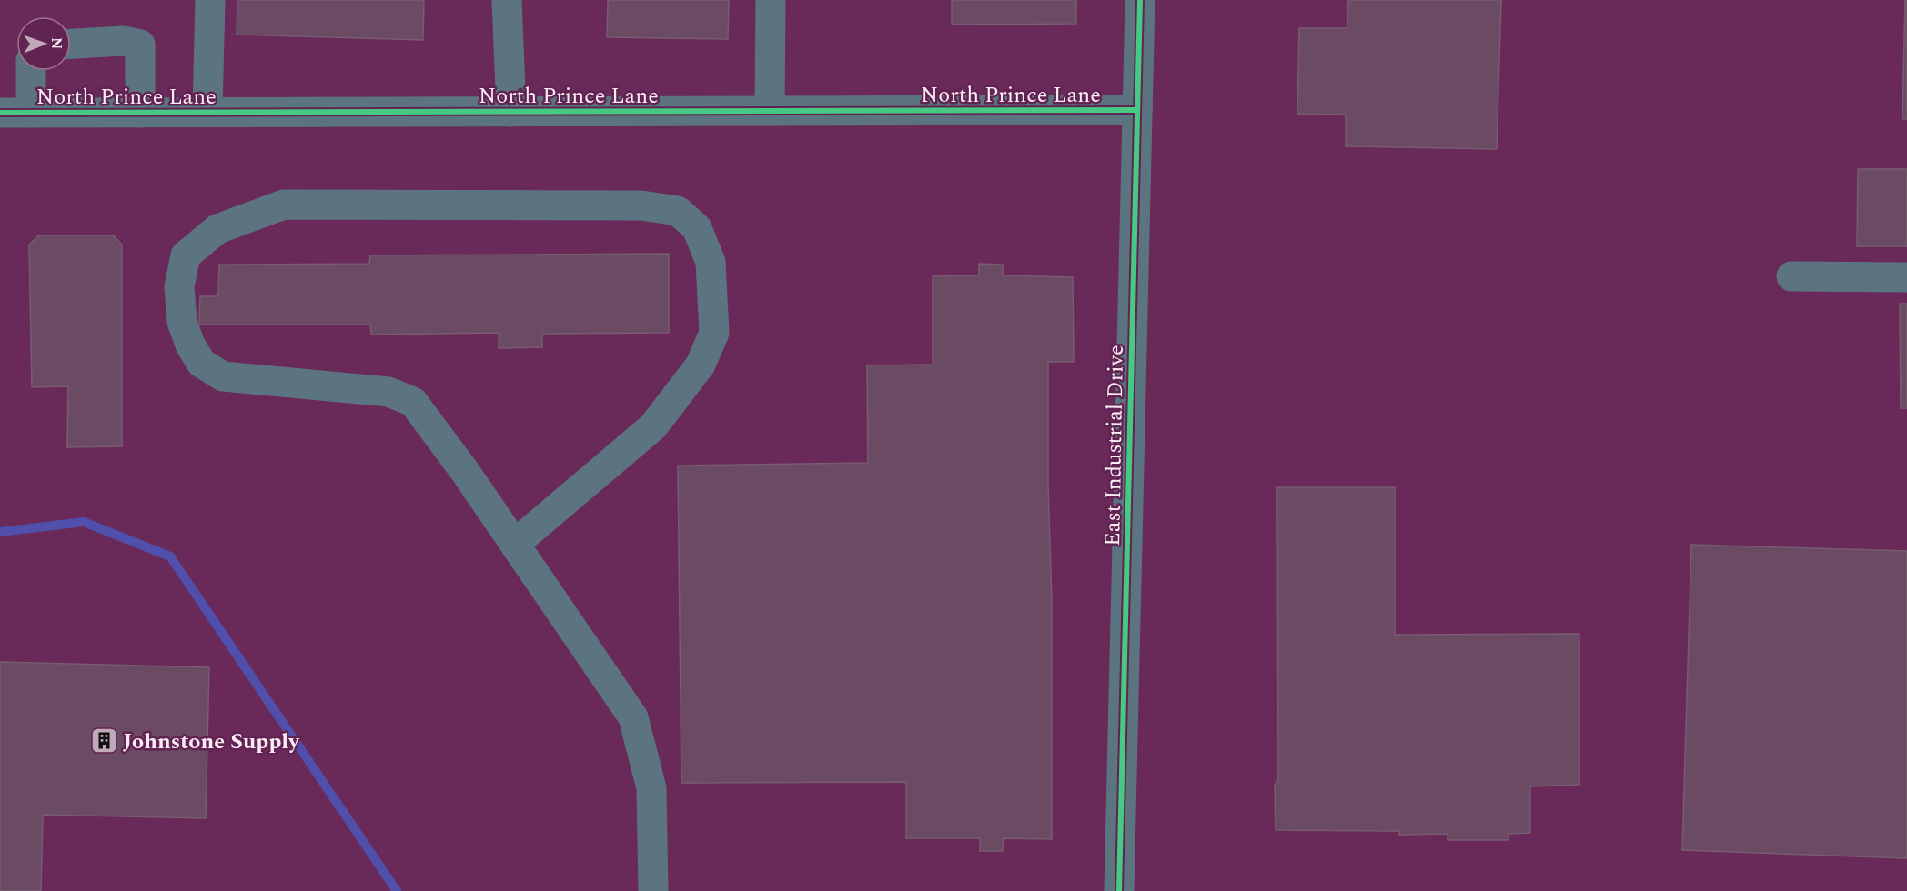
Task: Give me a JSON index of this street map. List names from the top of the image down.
{
  "streets": {
    "street": ["North Prince Lane", "East Industrial Drive"]
  },
  "crossings": [
    ["North Prince Lane", "East Industrial Drive"]
  ],
  "places": {
    "building": ["Johnstone Supply"]
  },
  "north": "right"
}
